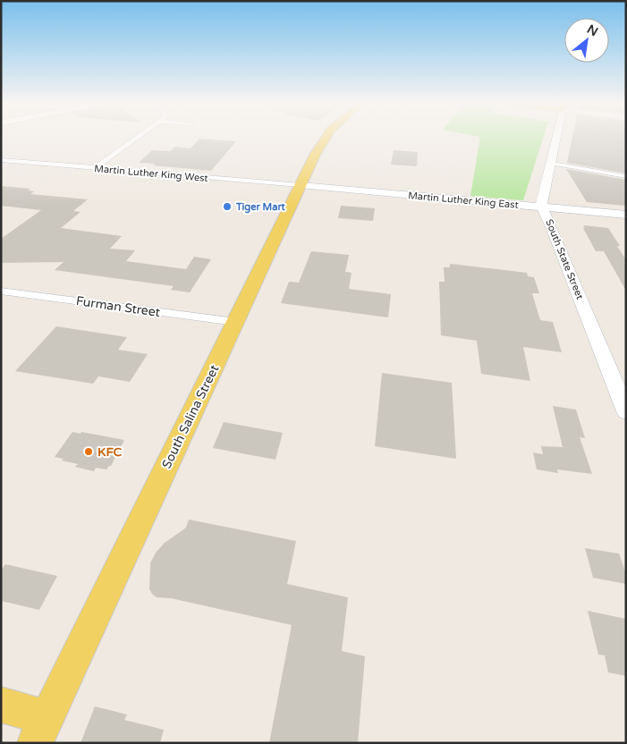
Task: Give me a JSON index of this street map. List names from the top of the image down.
{
  "streets": {
    "main road": ["South Salina Street"],
    "street": [
      "Martin Luther King West",
      "Martin Luther King East",
      "South State Street",
      "Furman Street"
    ]
  },
  "crossings": [
    ["Martin Luther King West", "Martin Luther King East"],
    ["Martin Luther King West", "South Salina Street"],
    ["Martin Luther King East", "South State Street"],
    ["Martin Luther King East", "South Salina Street"],
    ["Furman Street", "South Salina Street"]
  ],
  "places": ["Tiger Mart", "KFC"],
  "north": "top right"
}
